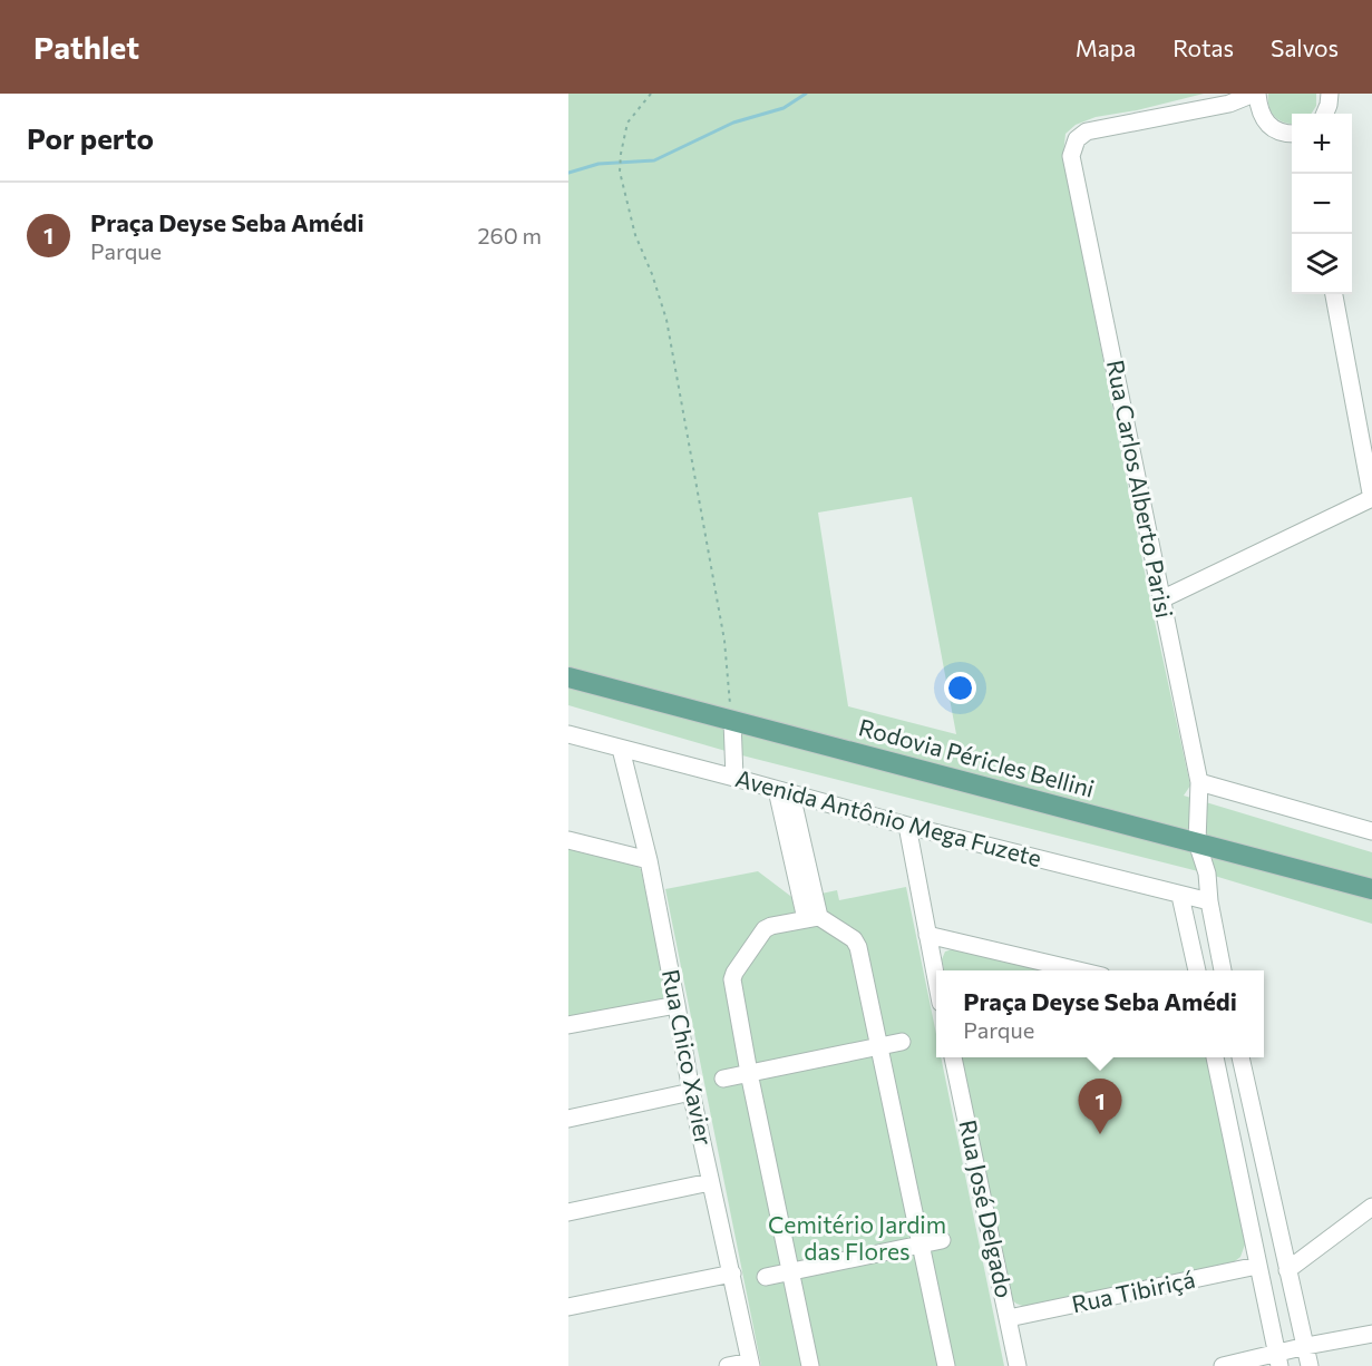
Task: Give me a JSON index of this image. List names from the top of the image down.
{
  "streets": {
    "main road": ["Rodovia Péricles Bellini"],
    "street": [
      "Rua Carlos Alberto Parisi",
      "Avenida Antônio Mega Fuzete",
      "Rua Chico Xavier",
      "Rua José Delgado",
      "Rua Tibiriçá"
    ]
  },
  "crossings": [
    ["Rua Carlos Alberto Parisi", "Rodovia Péricles Bellini"],
    ["Rua Carlos Alberto Parisi", "Avenida Antônio Mega Fuzete"],
    ["Avenida Antônio Mega Fuzete", "Rua Chico Xavier"],
    ["Rua José Delgado", "Rua Tibiriçá"]
  ],
  "parks": ["Cemitério Jardim das Flores"],
  "page": {
    "header": "Pathlet",
    "nav": ["Mapa", "Rotas", "Salvos"],
    "heading": "Por perto",
    "map_buttons": ["+", "−"],
    "list": [
      {
        "mark": "1",
        "name": "Praça Deyse Seba Amédi",
        "note": "Parque",
        "value": "260 m"
      }
    ],
    "popup": ["Praça Deyse Seba Amédi", "Parque"],
    "pins": "1"
  }
}
